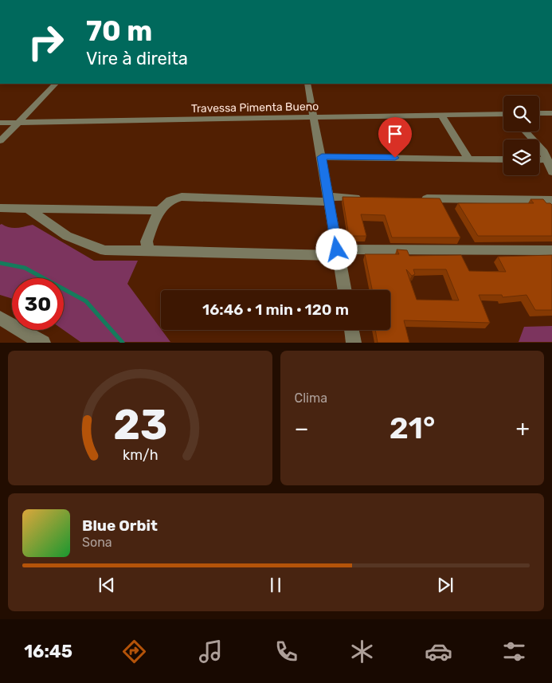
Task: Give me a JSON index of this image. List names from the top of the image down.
{
  "streets": {
    "street": ["Travessa Pimenta Bueno"]
  },
  "page": {
    "turn": ["70 m", "Vire à direita"],
    "limit": "30",
    "trip": "16:46 · 1 min · 120 m",
    "tile": "Clima",
    "heat": ["−", "21°", "+"],
    "song": ["Blue Orbit", "Sona"],
    "tabs": "16:45",
    "gauge": ["23", "km/h"]
  }
}
